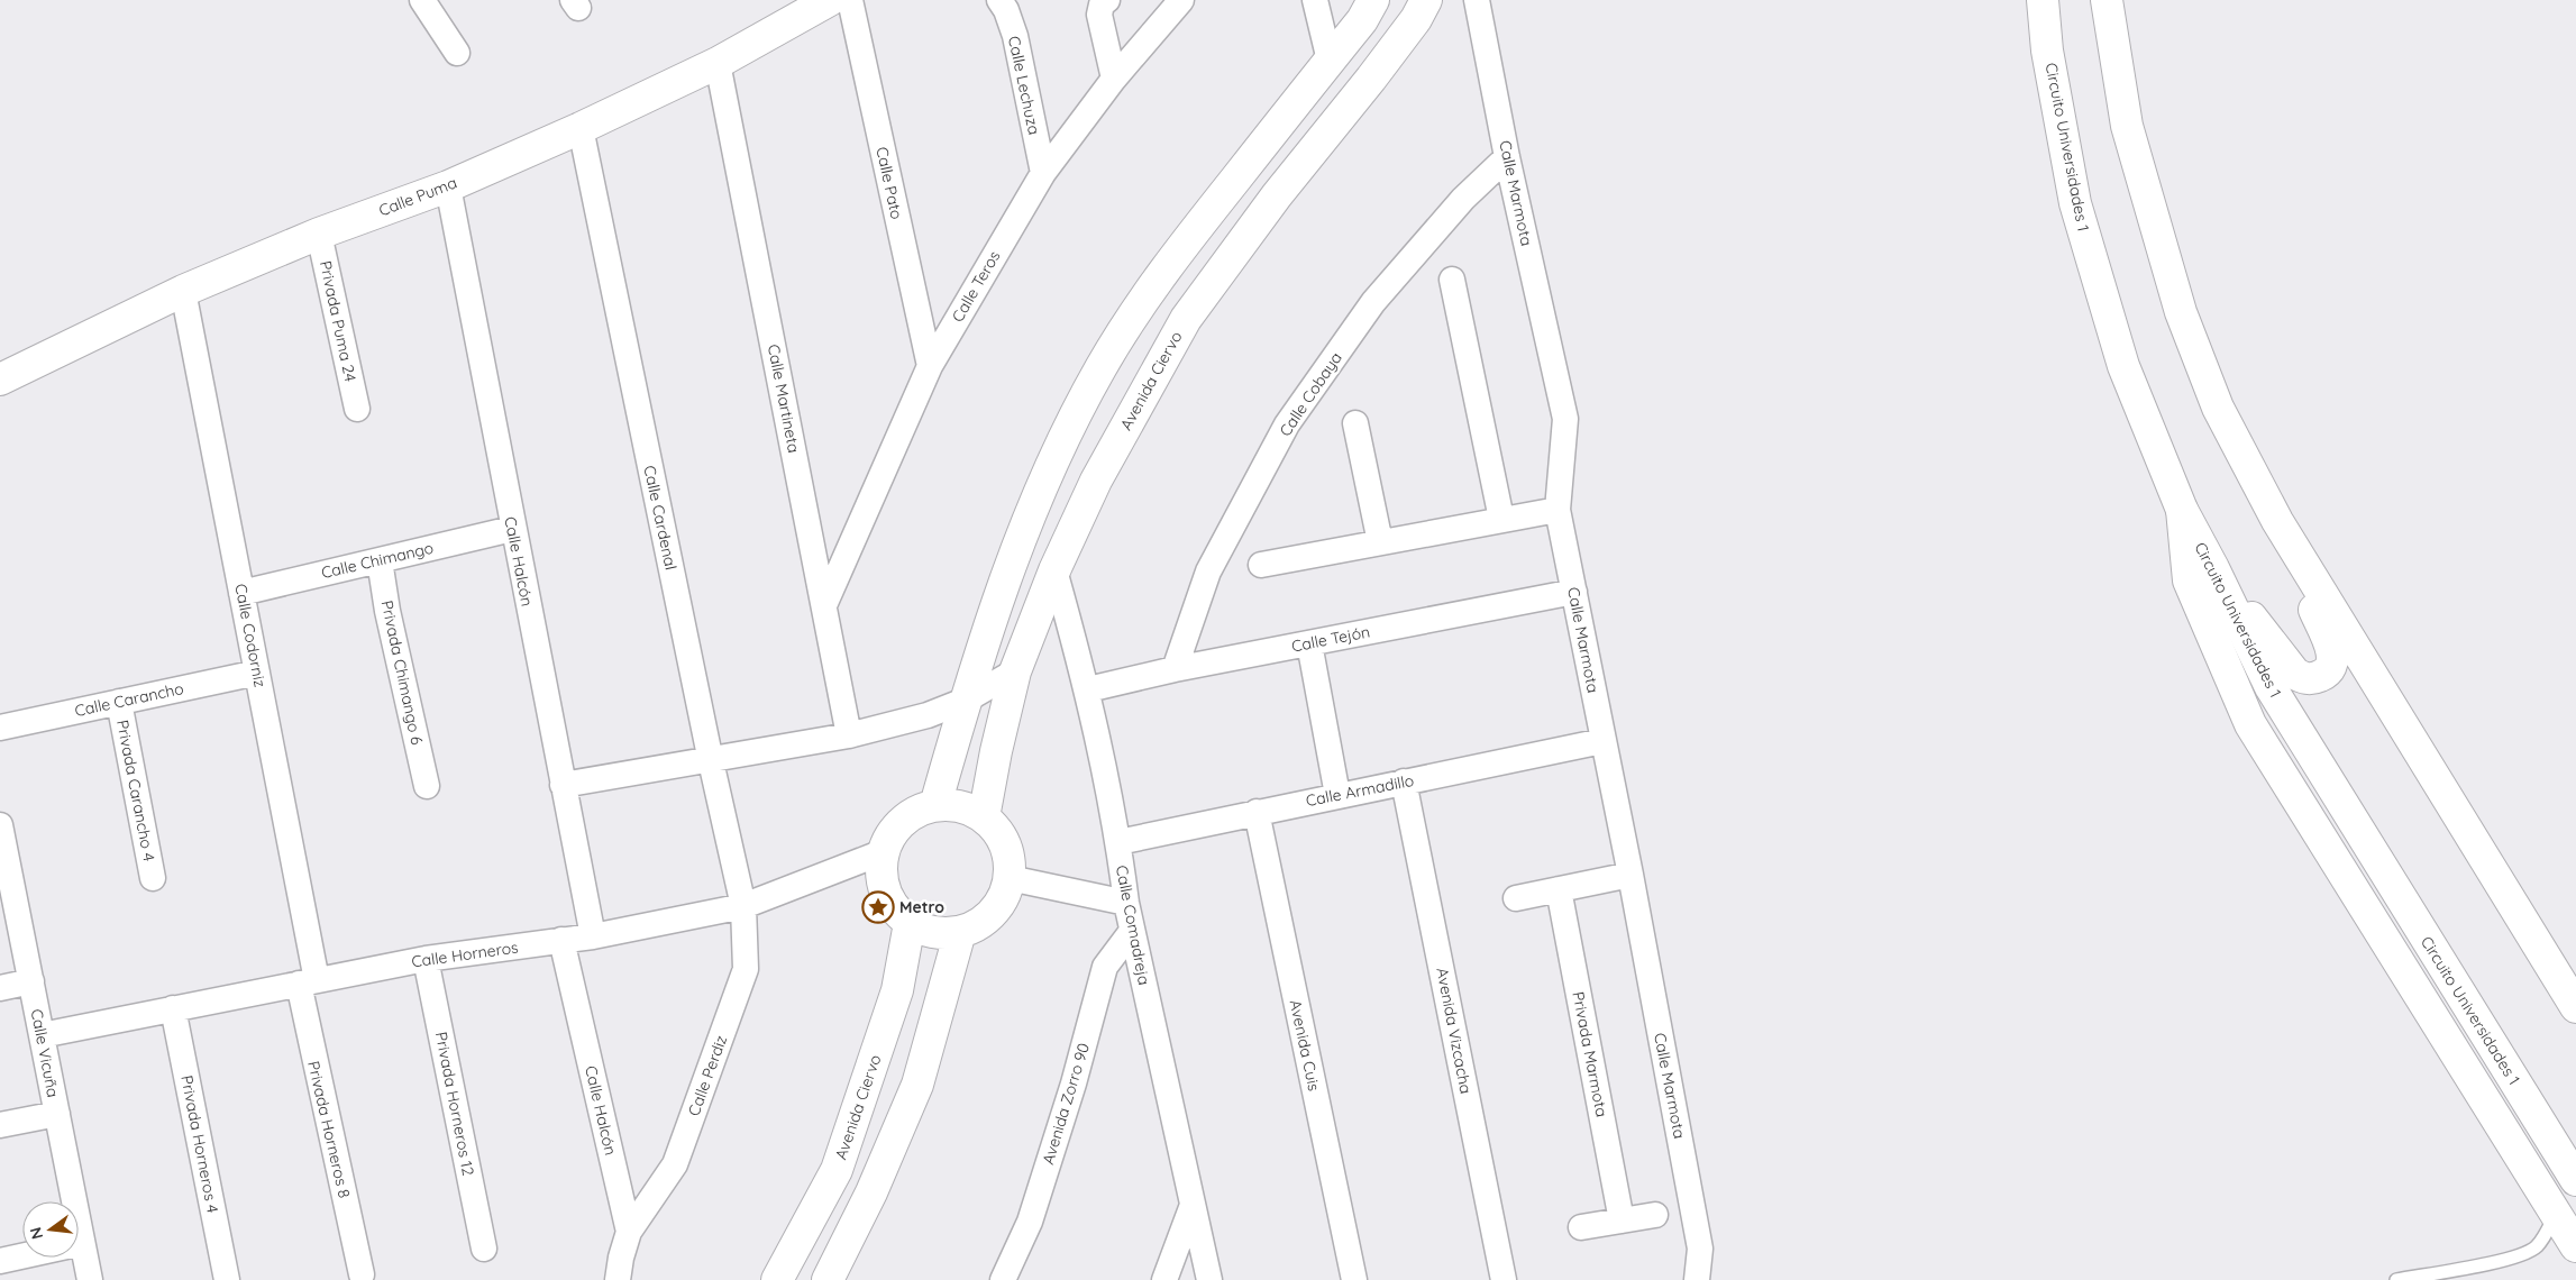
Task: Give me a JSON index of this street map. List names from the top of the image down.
{
  "streets": {
    "main road": ["Circuito Universidades 1", "Calle Puma", "Avenida Ciervo"],
    "street": [
      "Calle Lechuza",
      "Calle Pato",
      "Calle Marmota",
      "Calle Teros",
      "Privada Puma 24",
      "Calle Cobaya",
      "Calle Martineta",
      "Calle Cardenal",
      "Calle Chimango",
      "Calle Halcón",
      "Calle Codorniz",
      "Calle Tejón",
      "Privada Chimango 6",
      "Calle Carancho",
      "Privada Carancho 4",
      "Calle Armadillo",
      "Calle Comadreja",
      "Calle Horneros",
      "Avenida Vizcacha",
      "Avenida Cuis",
      "Calle Vicuña",
      "Privada Marmota",
      "Calle Perdiz",
      "Privada Horneros 12",
      "Avenida Zorro 90",
      "Privada Horneros 8",
      "Privada Horneros 4"
    ]
  },
  "crossings": [
    ["Calle Lechuza", "Calle Teros"],
    ["Calle Pato", "Calle Teros"],
    ["Calle Marmota", "Calle Cobaya"],
    ["Calle Marmota", "Calle Tejón"],
    ["Calle Marmota", "Calle Armadillo"],
    ["Calle Puma", "Privada Puma 24"],
    ["Calle Puma", "Calle Martineta"],
    ["Calle Puma", "Calle Cardenal"],
    ["Calle Puma", "Calle Halcón"],
    ["Calle Puma", "Calle Codorniz"],
    ["Calle Teros", "Calle Martineta"],
    ["Avenida Ciervo", "Calle Comadreja"],
    ["Avenida Ciervo", "Calle Horneros"],
    ["Calle Cobaya", "Calle Tejón"],
    ["Calle Cardenal", "Calle Horneros"],
    ["Calle Cardenal", "Calle Perdiz"],
    ["Calle Chimango", "Calle Halcón"],
    ["Calle Chimango", "Calle Codorniz"],
    ["Calle Chimango", "Privada Chimango 6"],
    ["Calle Halcón", "Calle Horneros"],
    ["Calle Halcón", "Calle Perdiz"],
    ["Calle Codorniz", "Calle Carancho"],
    ["Calle Codorniz", "Calle Horneros"],
    ["Calle Codorniz", "Privada Horneros 8"],
    ["Calle Tejón", "Calle Comadreja"],
    ["Calle Carancho", "Privada Carancho 4"],
    ["Calle Armadillo", "Calle Comadreja"],
    ["Calle Armadillo", "Avenida Vizcacha"],
    ["Calle Armadillo", "Avenida Cuis"],
    ["Calle Comadreja", "Avenida Zorro 90"],
    ["Calle Horneros", "Calle Vicuña"],
    ["Calle Horneros", "Calle Perdiz"],
    ["Calle Horneros", "Privada Horneros 12"],
    ["Calle Horneros", "Privada Horneros 8"],
    ["Calle Horneros", "Privada Horneros 4"]
  ],
  "places": {
    "place": ["Metro"]
  },
  "north": "left"
}
